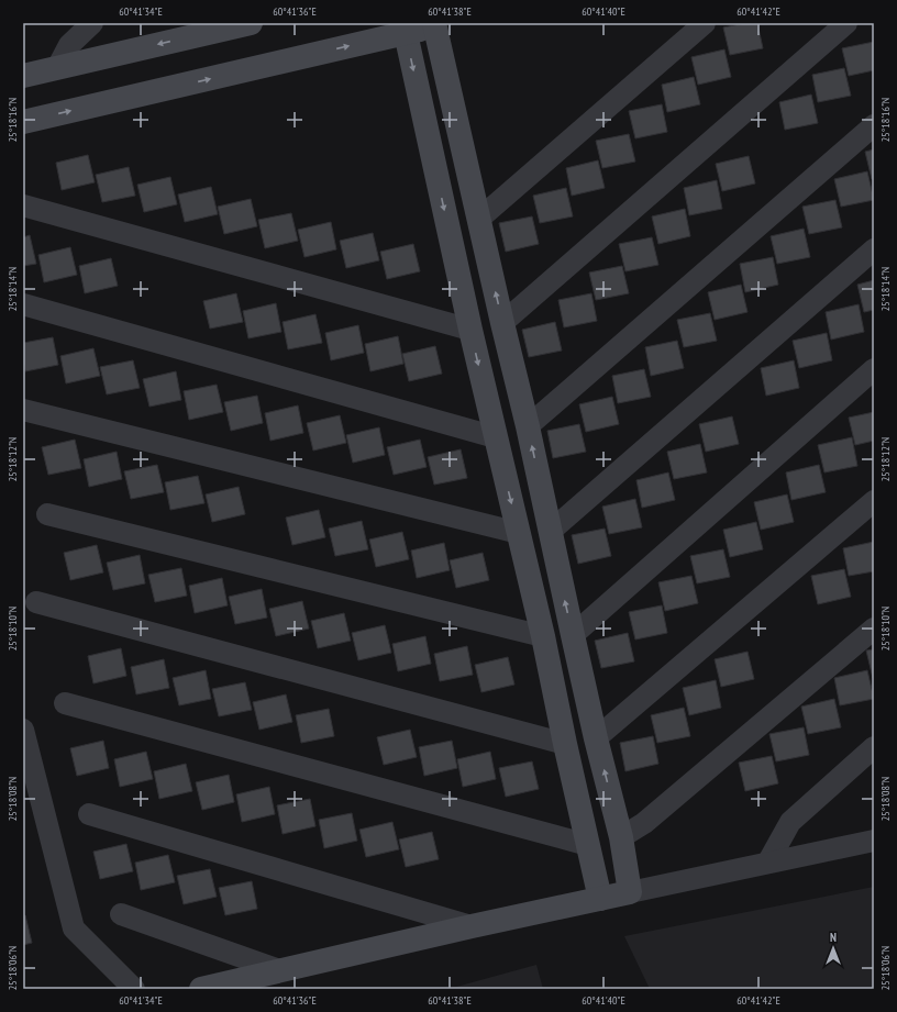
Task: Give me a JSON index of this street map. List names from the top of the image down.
{
  "north": "top",
  "coordinates": [
    "60°41'34\"E",
    "60°41'36\"E",
    "60°41'38\"E",
    "60°41'40\"E",
    "60°41'42\"E",
    "25°18'16\"N",
    "25°18'14\"N",
    "25°18'12\"N",
    "25°18'10\"N",
    "25°18'08\"N",
    "25°18'06\"N"
  ]
}
